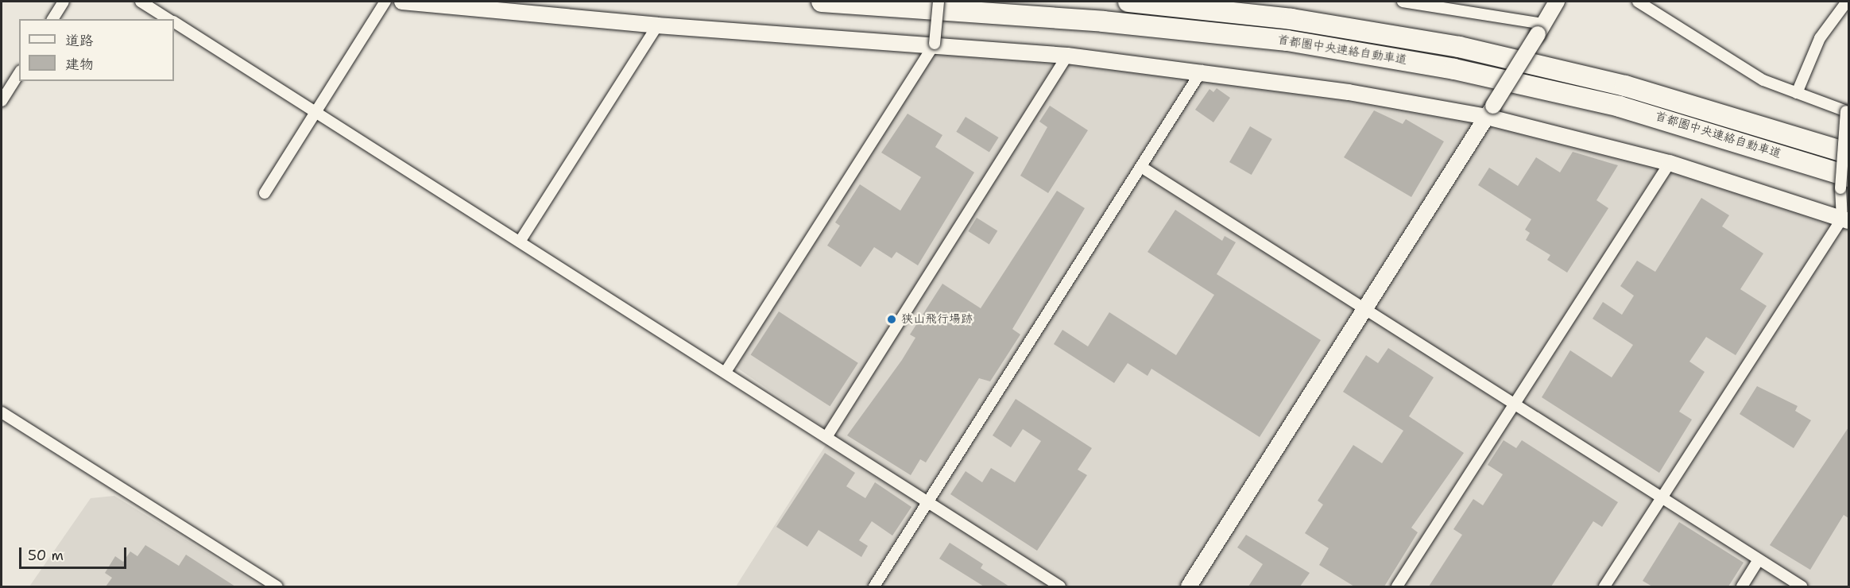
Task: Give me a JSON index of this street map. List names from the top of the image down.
{
  "streets": {
    "highway": ["首都圏中央連絡自動車道"]
  },
  "places": ["狭山飛行場跡"],
  "legend": ["道路", "建物"],
  "scale_bar": "50 m"
}
